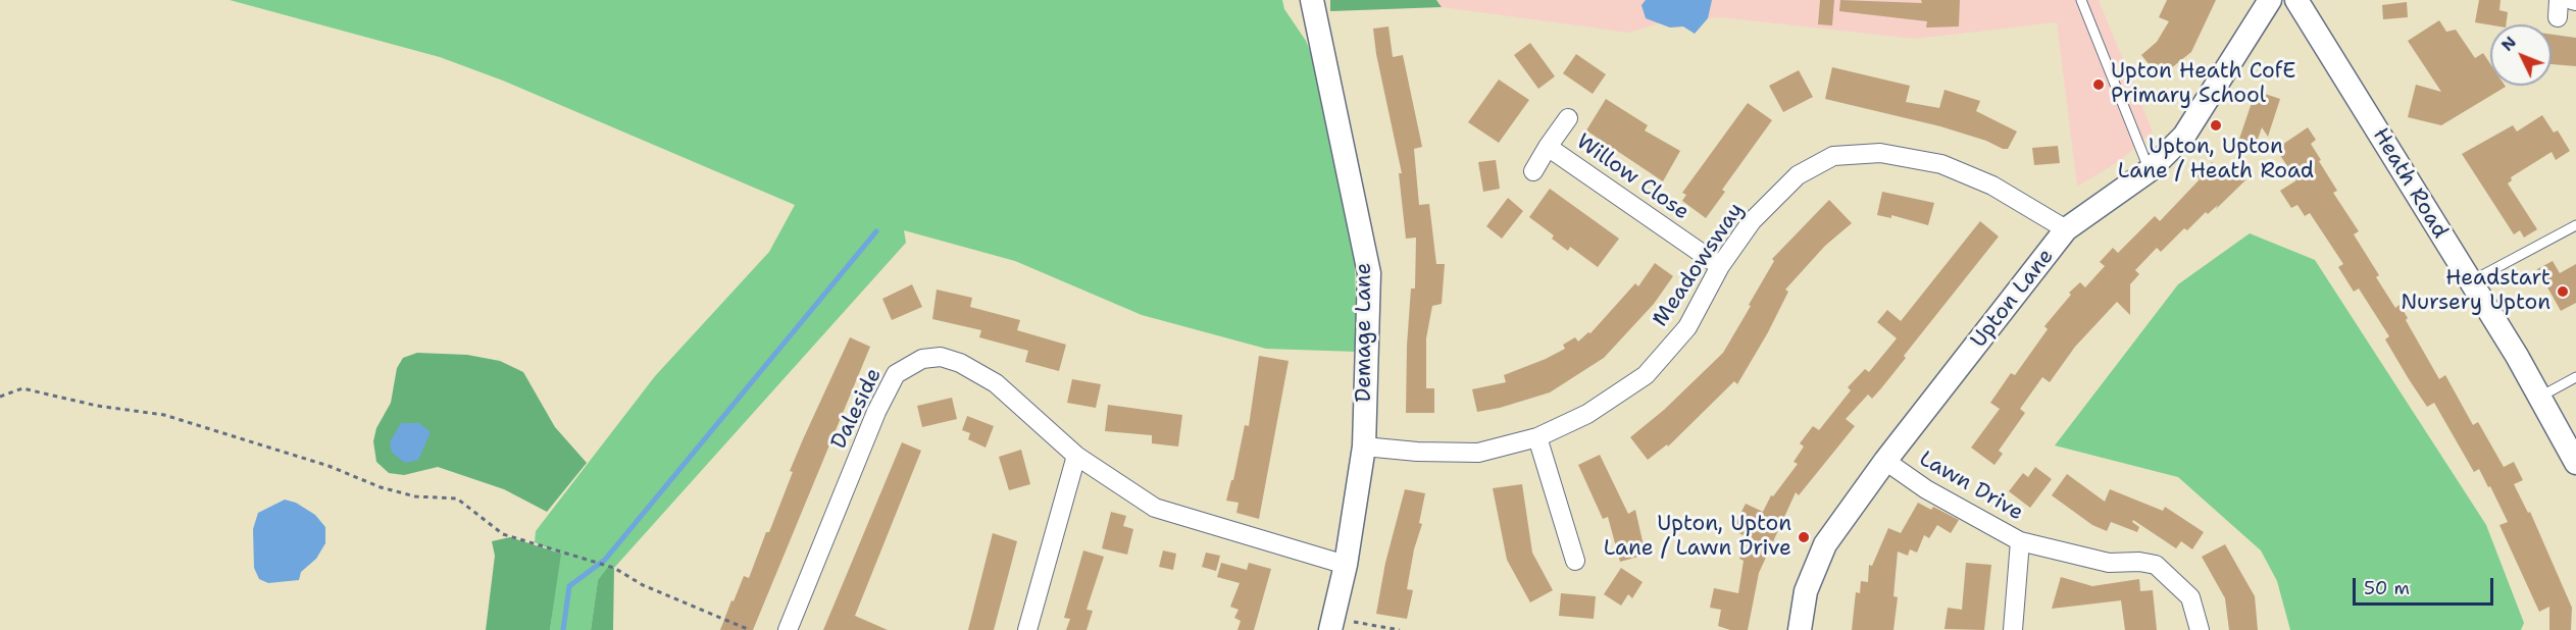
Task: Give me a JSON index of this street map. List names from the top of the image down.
{
  "streets": {
    "street": [
      "Willow Close",
      "Heath Road",
      "Meadowsway",
      "Upton Lane",
      "Demage Lane",
      "Daleside",
      "Lawn Drive"
    ]
  },
  "crossings": [
    ["Willow Close", "Meadowsway"],
    ["Meadowsway", "Upton Lane"],
    ["Meadowsway", "Demage Lane"],
    ["Upton Lane", "Lawn Drive"],
    ["Demage Lane", "Daleside"]
  ],
  "places": [
    "Upton Heath CofE Primary School",
    "Upton, Upton Lane / Heath Road",
    "Headstart Nursery Upton",
    "Upton, Upton Lane / Lawn Drive"
  ],
  "scale_bar": "50 m",
  "north": "top left"
}
